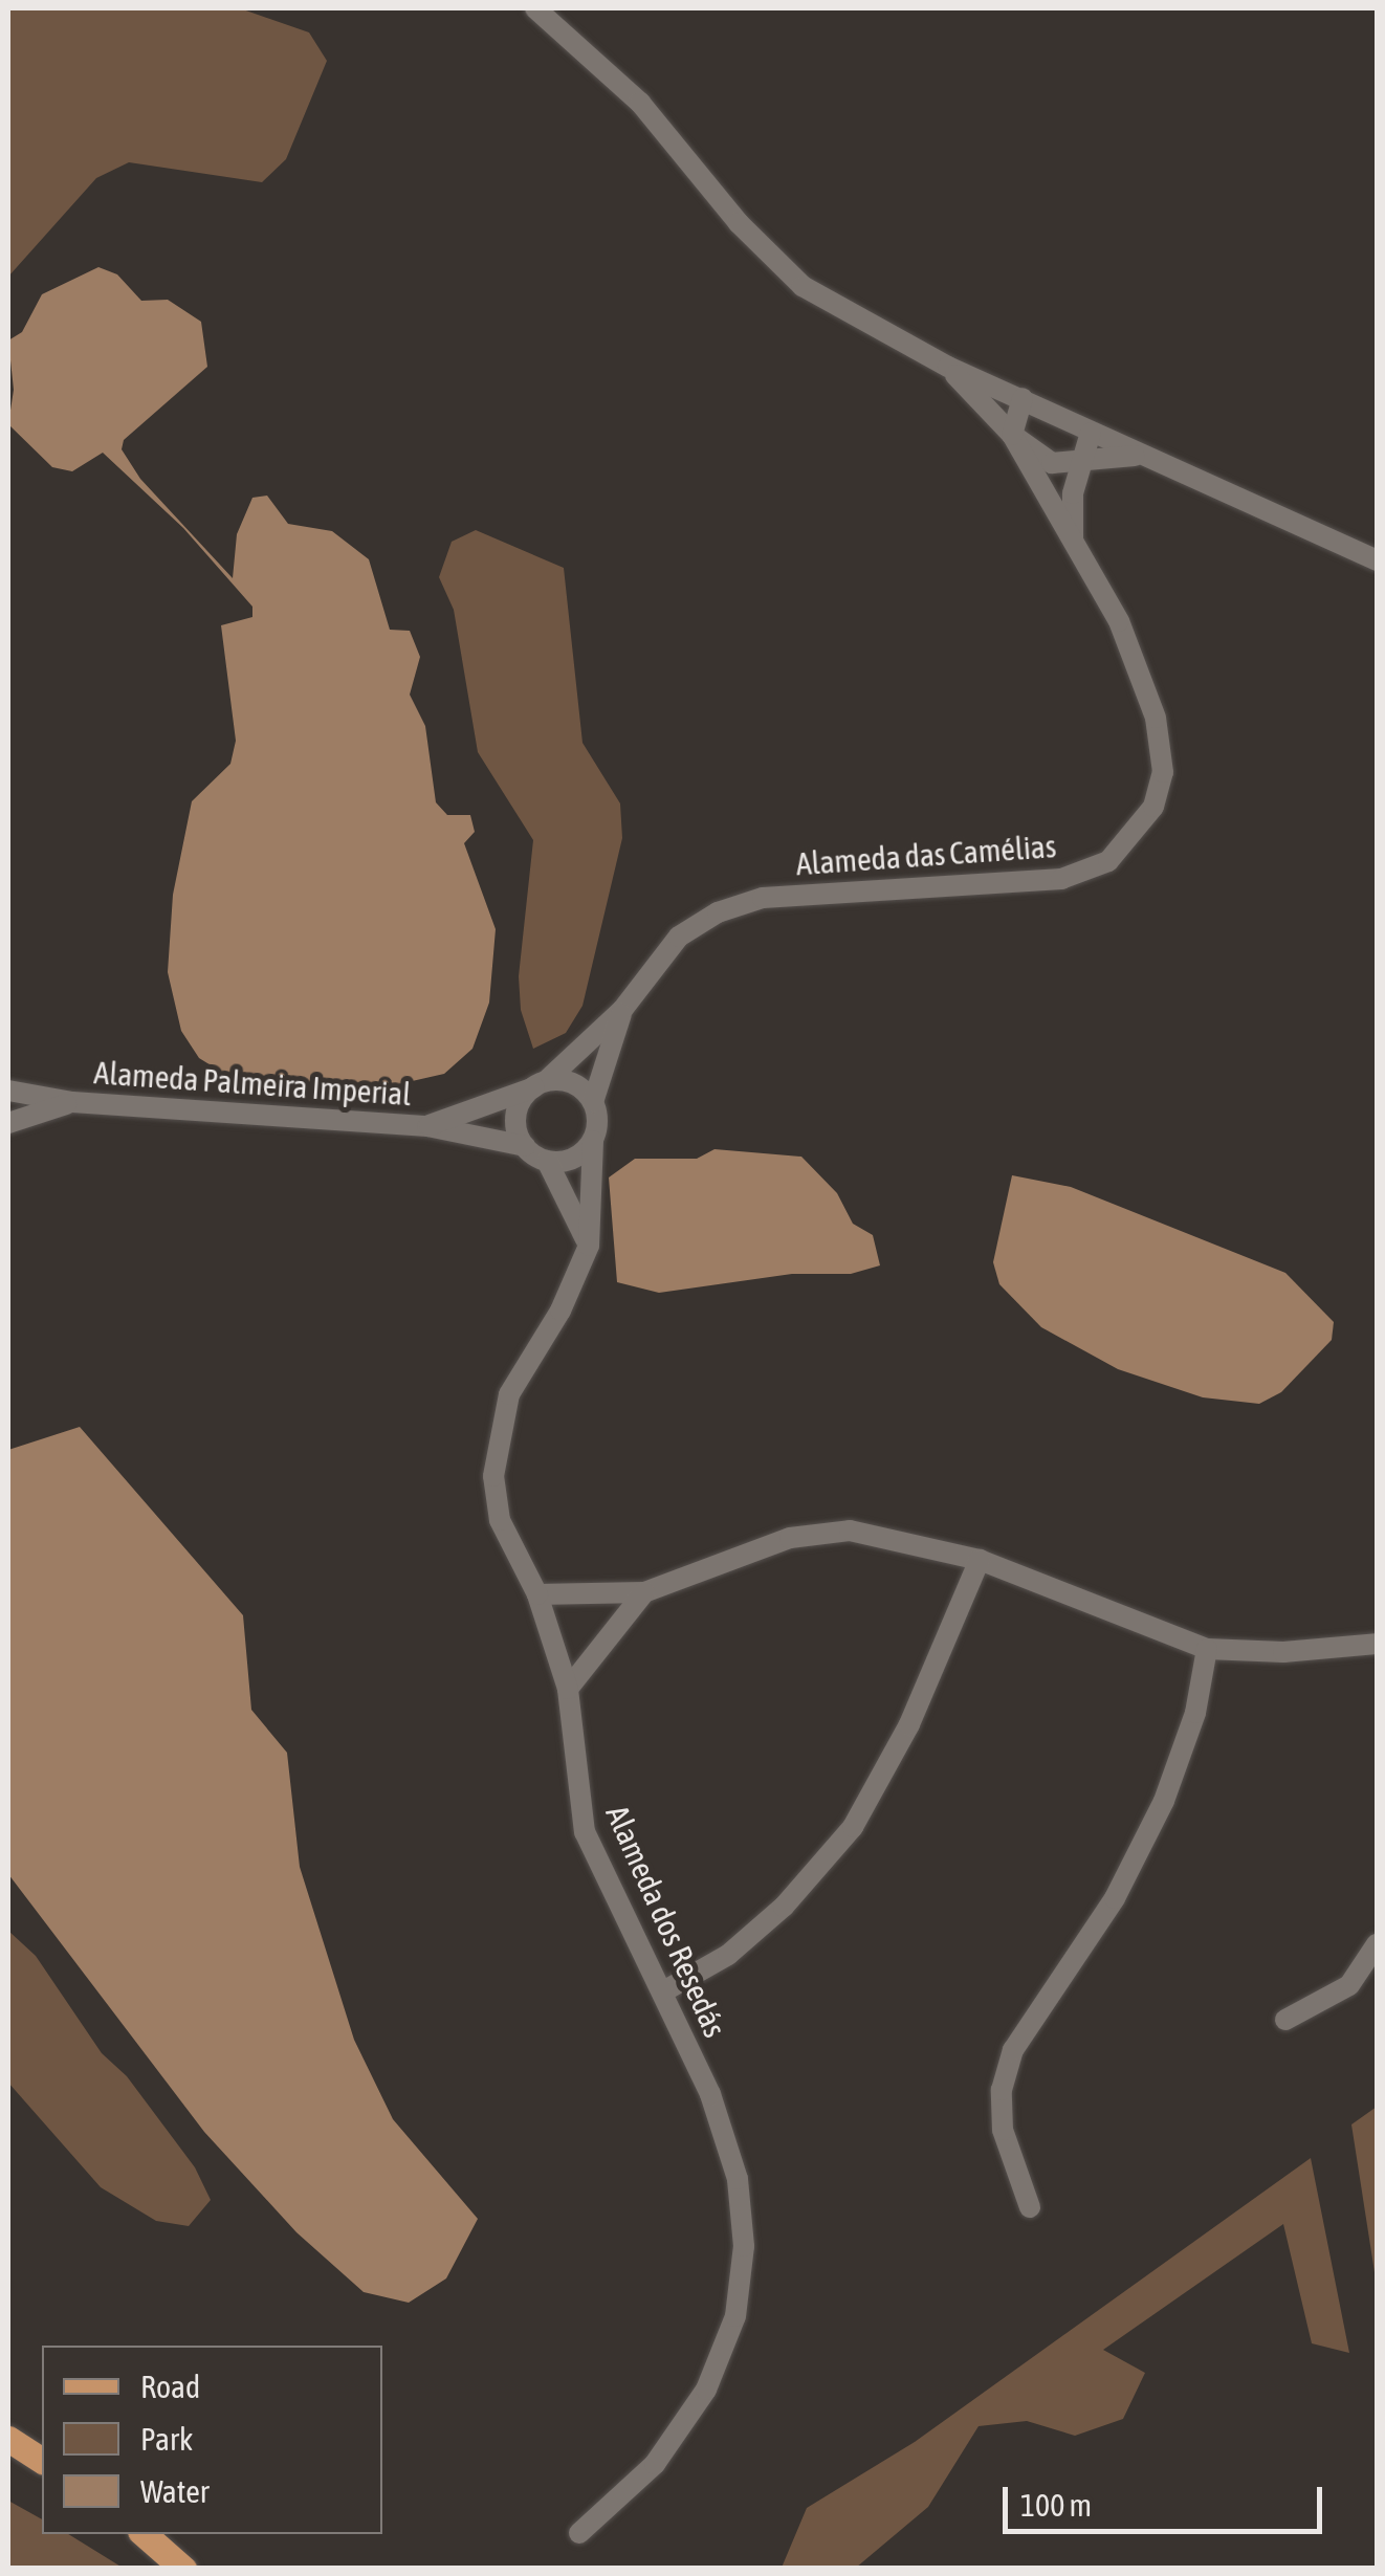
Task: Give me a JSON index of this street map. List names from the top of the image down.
{
  "streets": {
    "street": ["Alameda das Camélias", "Alameda Palmeira Imperial", "Alameda dos Resedás"]
  },
  "legend": ["Road", "Park", "Water"],
  "scale_bar": "100 m"
}
